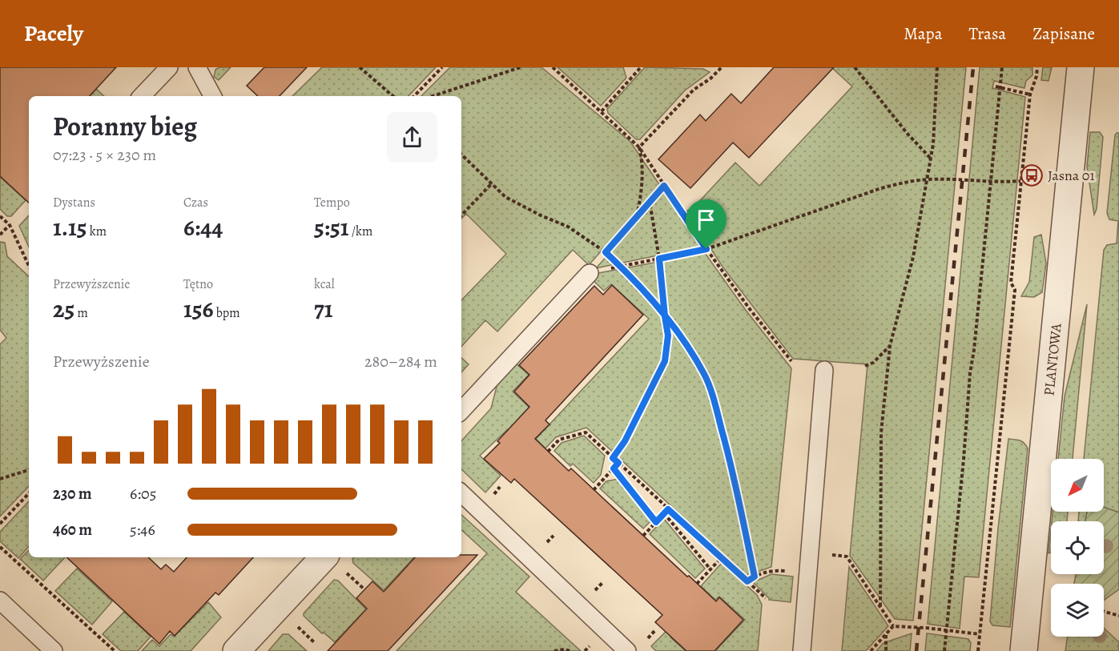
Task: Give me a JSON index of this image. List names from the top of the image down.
{
  "streets": {
    "street": ["PLANTOWA"]
  },
  "places": {
    "bus stop": ["Jasna 01"]
  },
  "north": "bottom left",
  "page": {
    "header": "Pacely",
    "nav": ["Mapa", "Trasa", "Zapisane"],
    "heading": ["Poranny bieg", "07:23 · 5 × 230 m"],
    "stats": [
      ["Dystans", "1.15 km"],
      ["Czas", "6:44"],
      ["Tempo", "5:51 /km"],
      ["Przewyższenie", "25 m"],
      ["Tętno", "156 bpm"],
      ["kcal", "71"]
    ],
    "chart": ["Przewyższenie", "280–284 m"],
    "list": [
      {
        "name": "230 m",
        "note": "6:05"
      },
      {
        "name": "460 m",
        "note": "5:46"
      }
    ]
  }
}
